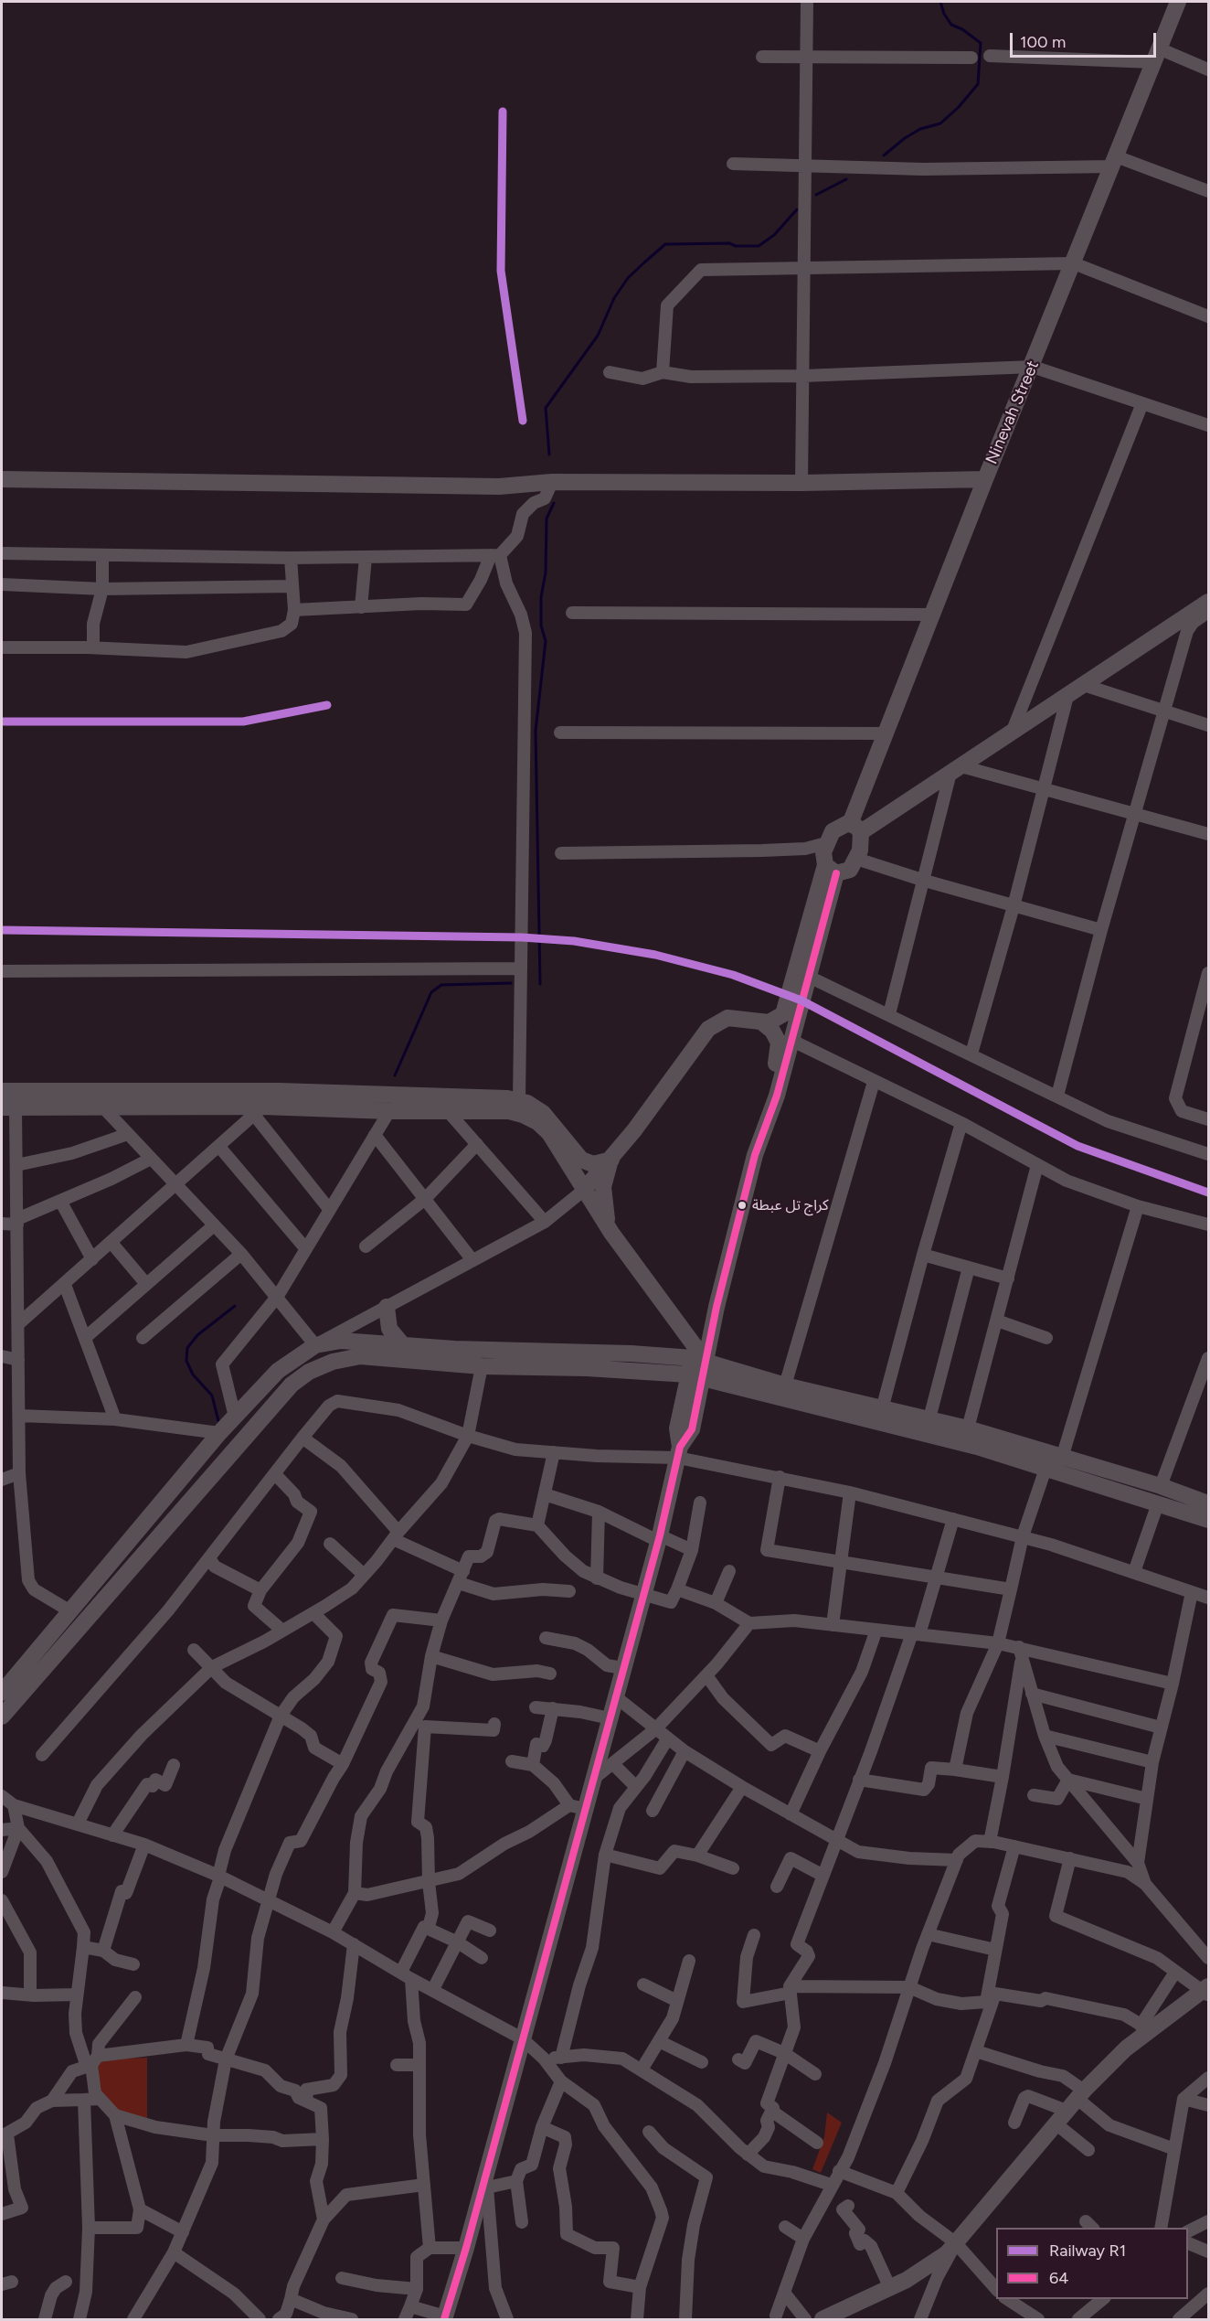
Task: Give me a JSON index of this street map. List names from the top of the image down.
{
  "streets": {
    "main road": ["Ninevah Street"]
  },
  "places": ["كراج تل عبطة"],
  "lines": ["rail line R1", "transit line 64"],
  "legend": ["Railway R1", "64"],
  "scale_bar": "100 m"
}
